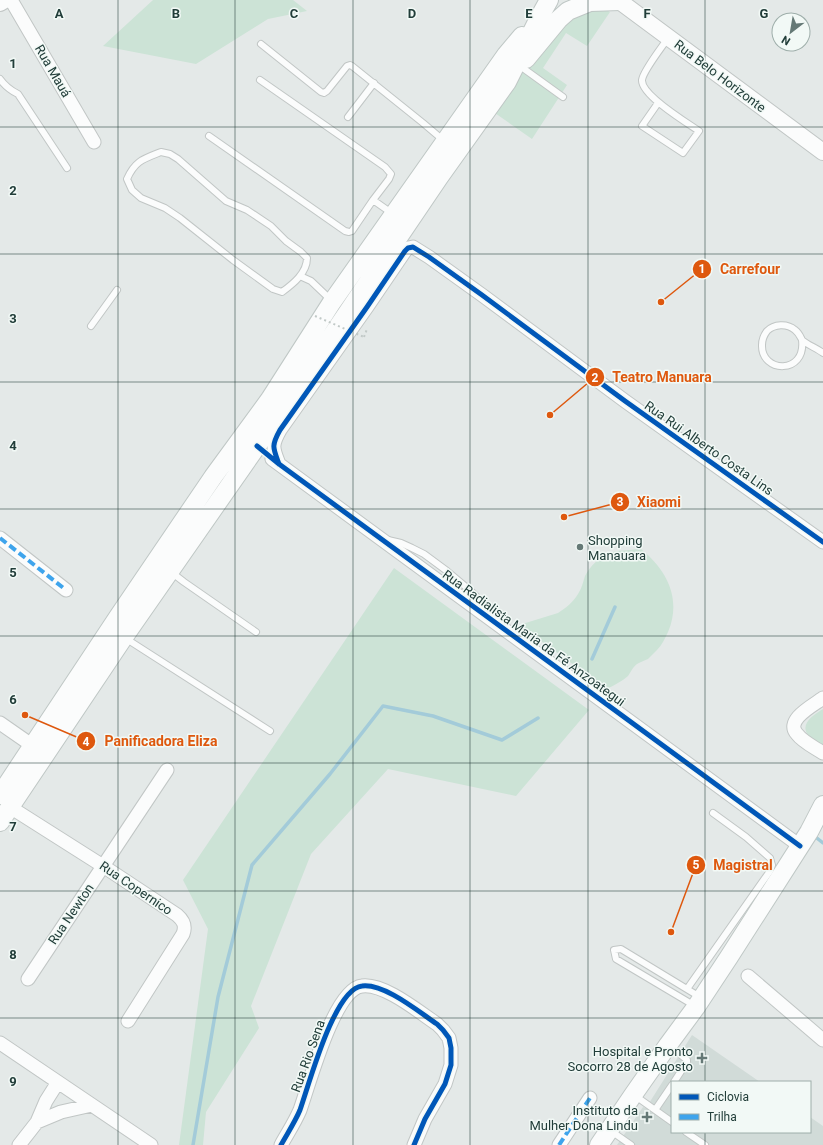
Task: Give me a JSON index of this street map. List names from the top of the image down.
{
  "streets": {
    "street": [
      "Rua Mauá",
      "Rua Belo Horizonte",
      "Rua Rui Alberto Costa Lins",
      "Rua Radialista Maria da Fé Anzoategui",
      "Rua Copernico",
      "Rua Newton",
      "Rua Rio Sena"
    ]
  },
  "crossings": [
    ["Rua Rui Alberto Costa Lins", "Rua Radialista Maria da Fé Anzoategui"],
    ["Rua Copernico", "Rua Newton"]
  ],
  "places": {
    "other": [
      "Carrefour",
      "Teatro Manuara",
      "Xiaomi",
      "Shopping Manauara",
      "Panificadora Eliza",
      "Magistral"
    ],
    "health": ["Hospital e Pronto Socorro 28 de Agosto", "Instituto da Mulher Dona Lindu"]
  },
  "legend": ["Ciclovia", "Trilha"],
  "north": "bottom left",
  "grid": {
    "columns": [
      "A",
      "B",
      "C",
      "D",
      "E",
      "F",
      "G"
    ],
    "rows": [
      "1",
      "2",
      "3",
      "4",
      "5",
      "6",
      "7",
      "8",
      "9"
    ]
  }
}
